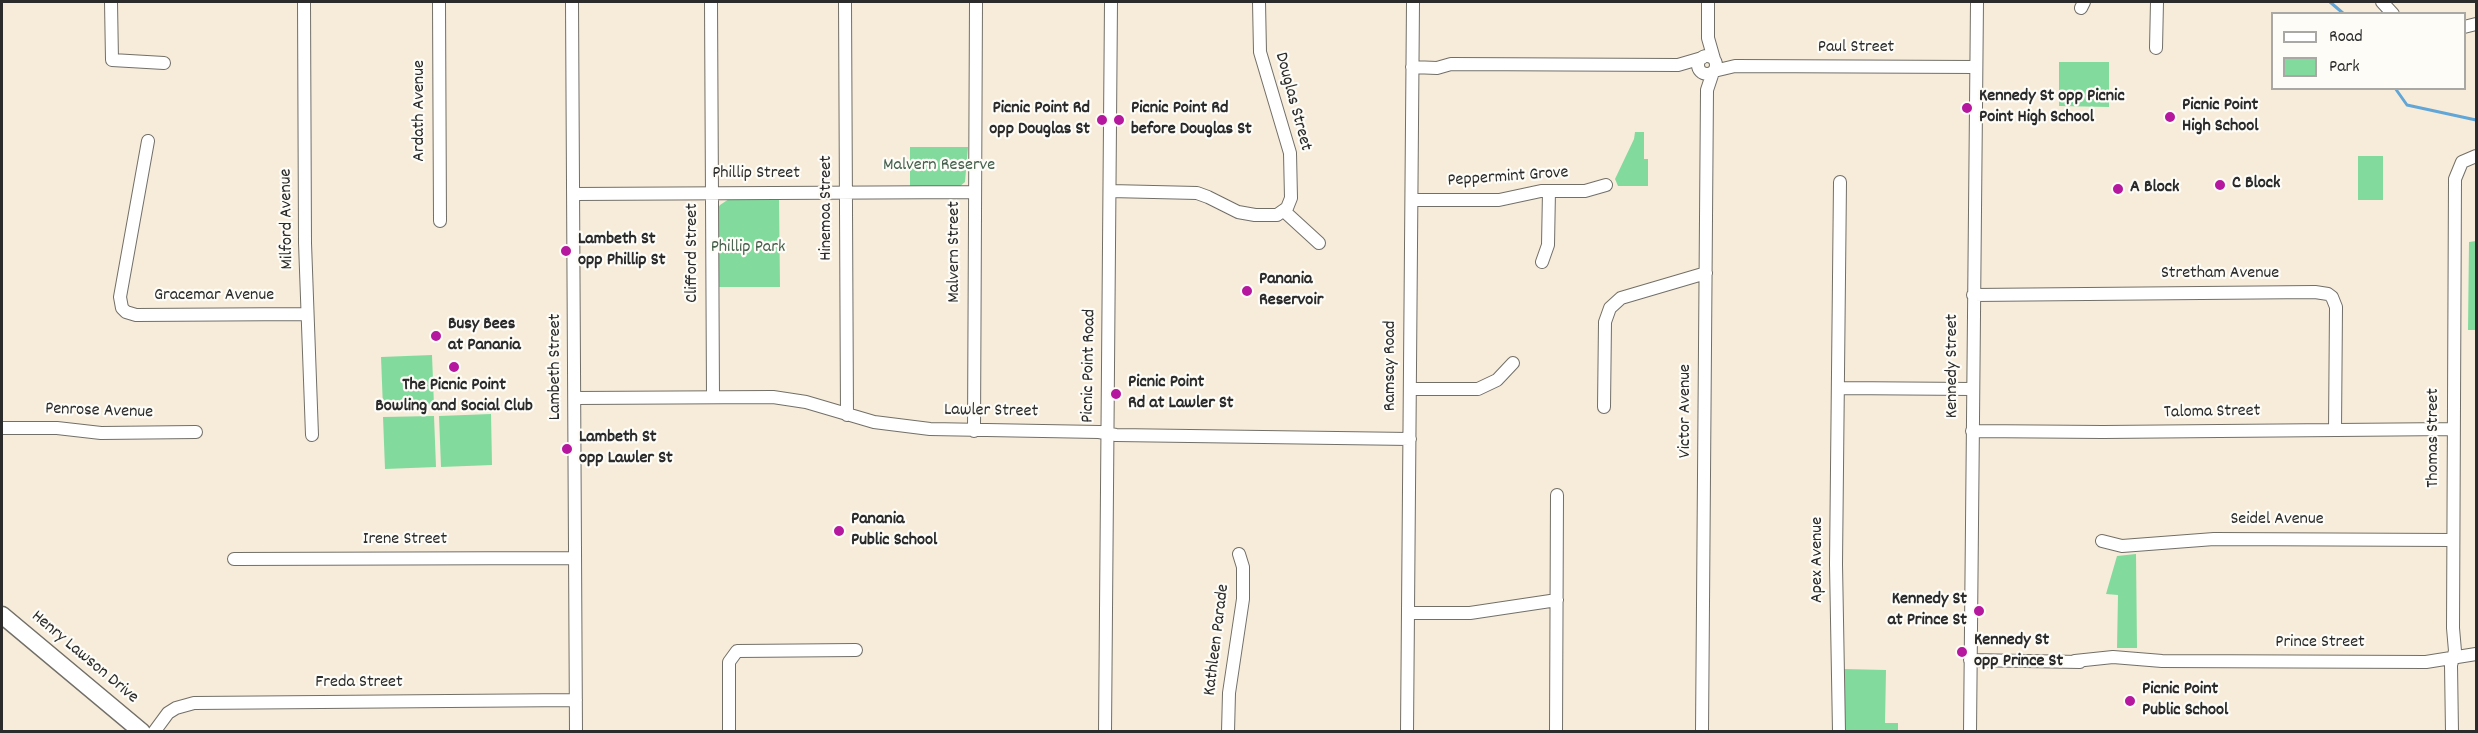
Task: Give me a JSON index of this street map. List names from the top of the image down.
{
  "streets": {
    "main road": ["Henry Lawson Drive"],
    "street": [
      "Paul Street",
      "Douglas Street",
      "Ardath Avenue",
      "Phillip Street",
      "Peppermint Grove",
      "Hinemoa Street",
      "Milford Avenue",
      "Malvern Street",
      "Clifford Street",
      "Stretham Avenue",
      "Gracemar Avenue",
      "Picnic Point Road",
      "Ramsay Road",
      "Kennedy Street",
      "Lambeth Street",
      "Victor Avenue",
      "Penrose Avenue",
      "Lawler Street",
      "Taloma Street",
      "Thomas Street",
      "Seidel Avenue",
      "Irene Street",
      "Apex Avenue",
      "Kathleen Parade",
      "Prince Street",
      "Freda Street"
    ]
  },
  "crossings": [
    ["Paul Street", "Ramsay Road"],
    ["Paul Street", "Kennedy Street"],
    ["Paul Street", "Victor Avenue"],
    ["Phillip Street", "Hinemoa Street"],
    ["Phillip Street", "Malvern Street"],
    ["Phillip Street", "Clifford Street"],
    ["Phillip Street", "Lambeth Street"],
    ["Peppermint Grove", "Ramsay Road"],
    ["Hinemoa Street", "Lawler Street"],
    ["Milford Avenue", "Gracemar Avenue"],
    ["Malvern Street", "Lawler Street"],
    ["Clifford Street", "Lawler Street"],
    ["Stretham Avenue", "Kennedy Street"],
    ["Stretham Avenue", "Taloma Street"],
    ["Picnic Point Road", "Lawler Street"],
    ["Ramsay Road", "Lawler Street"],
    ["Kennedy Street", "Taloma Street"],
    ["Kennedy Street", "Prince Street"],
    ["Lambeth Street", "Lawler Street"],
    ["Lambeth Street", "Irene Street"],
    ["Lambeth Street", "Freda Street"],
    ["Taloma Street", "Thomas Street"],
    ["Thomas Street", "Seidel Avenue"],
    ["Thomas Street", "Prince Street"]
  ],
  "parks": ["Malvern Reserve", "Phillip Park"],
  "places": [
    "Kennedy St opp Picnic Point High School",
    "Picnic Point High School",
    "Picnic Point Rd opp Douglas St",
    "Picnic Point Rd before Douglas St",
    "C Block",
    "A Block",
    "Lambeth St opp Phillip St",
    "Panania Reservoir",
    "Busy Bees at Panania",
    "The Picnic Point Bowling and Social Club",
    "Picnic Point Rd at Lawler St",
    "Lambeth St opp Lawler St",
    "Panania Public School",
    "Kennedy St at Prince St",
    "Kennedy St opp Prince St",
    "Picnic Point Public School"
  ],
  "legend": ["Road", "Park"]
}
